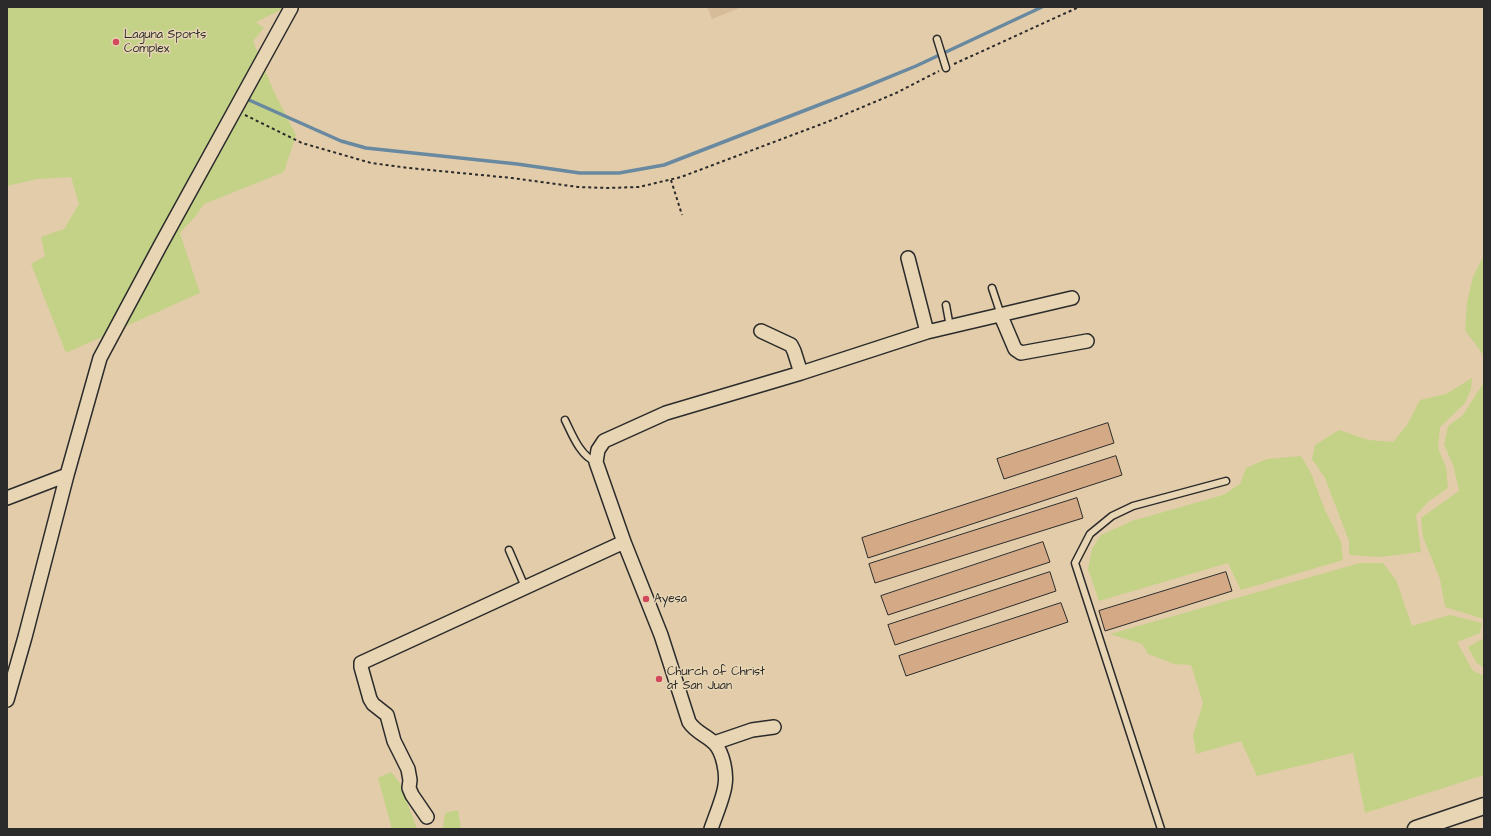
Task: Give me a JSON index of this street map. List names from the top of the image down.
{
  "places": ["Laguna Sports Complex", "Ayesa", "Church of Christ at San Juan"]
}
